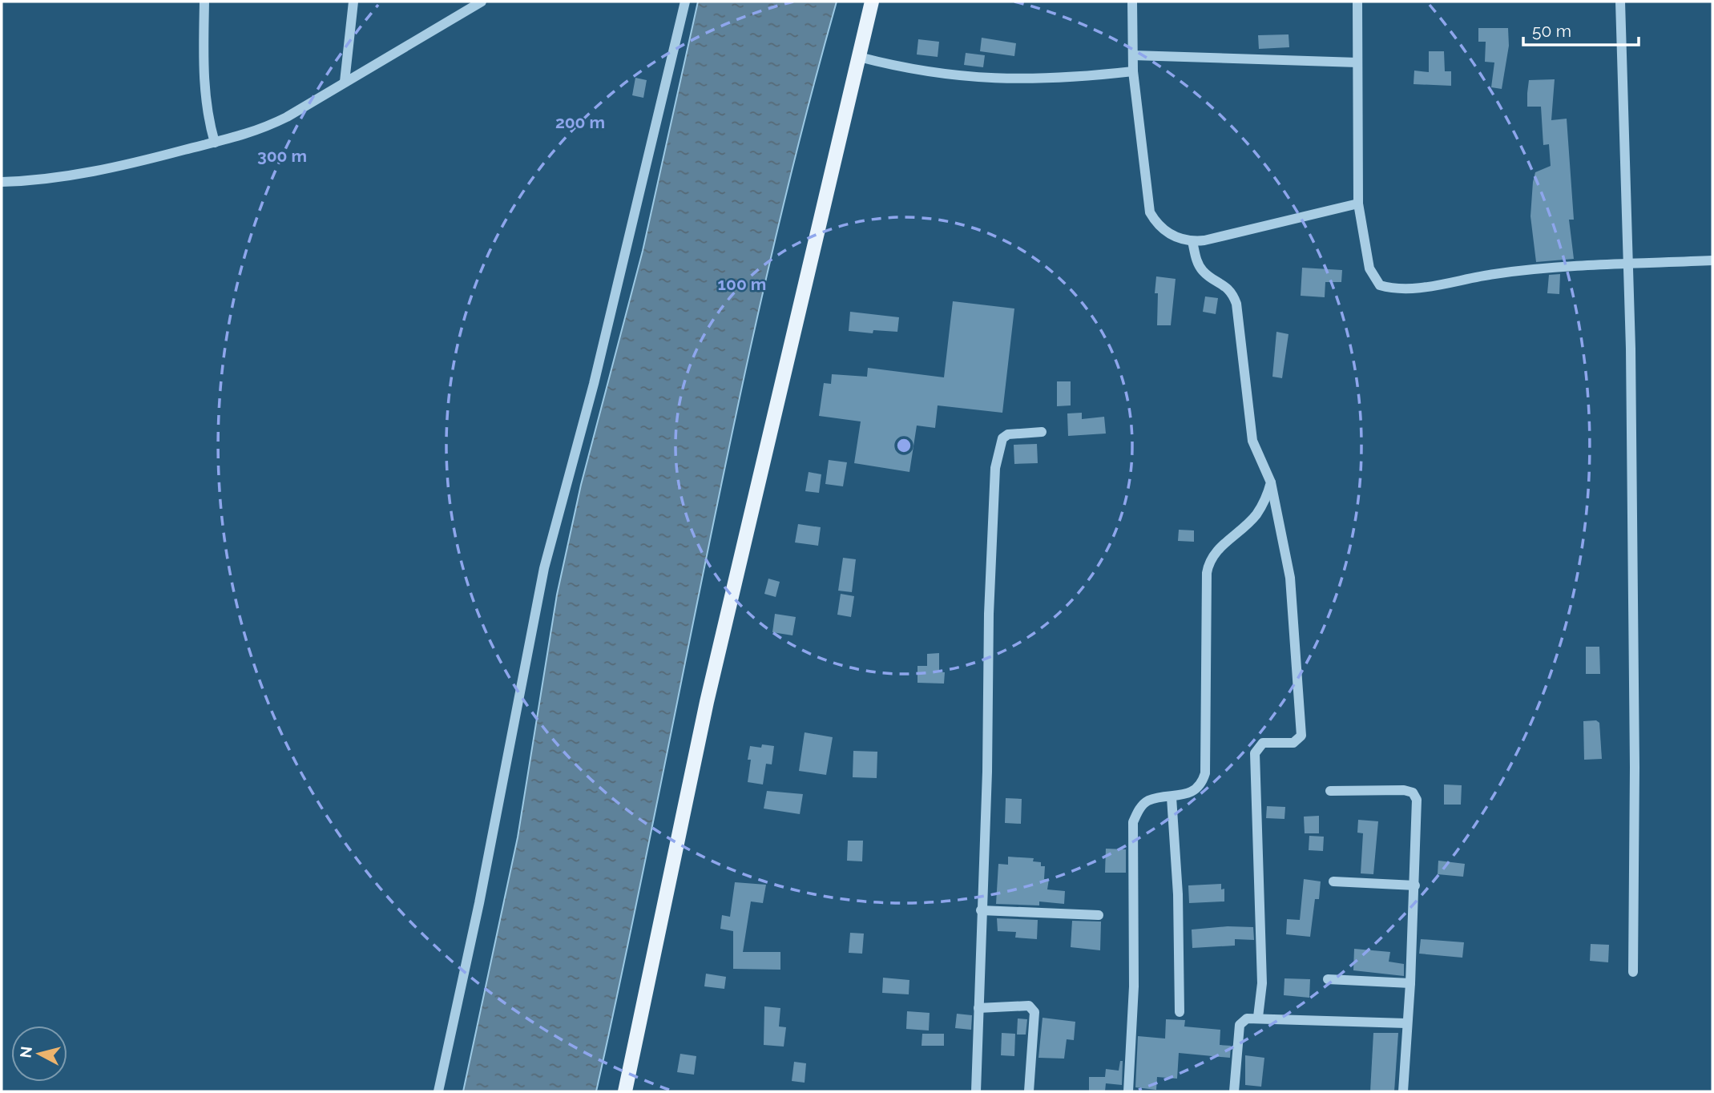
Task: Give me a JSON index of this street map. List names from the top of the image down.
{
  "scale_bar": "50 m",
  "north": "left",
  "rings": ["200 m", "300 m", "100 m"]
}
